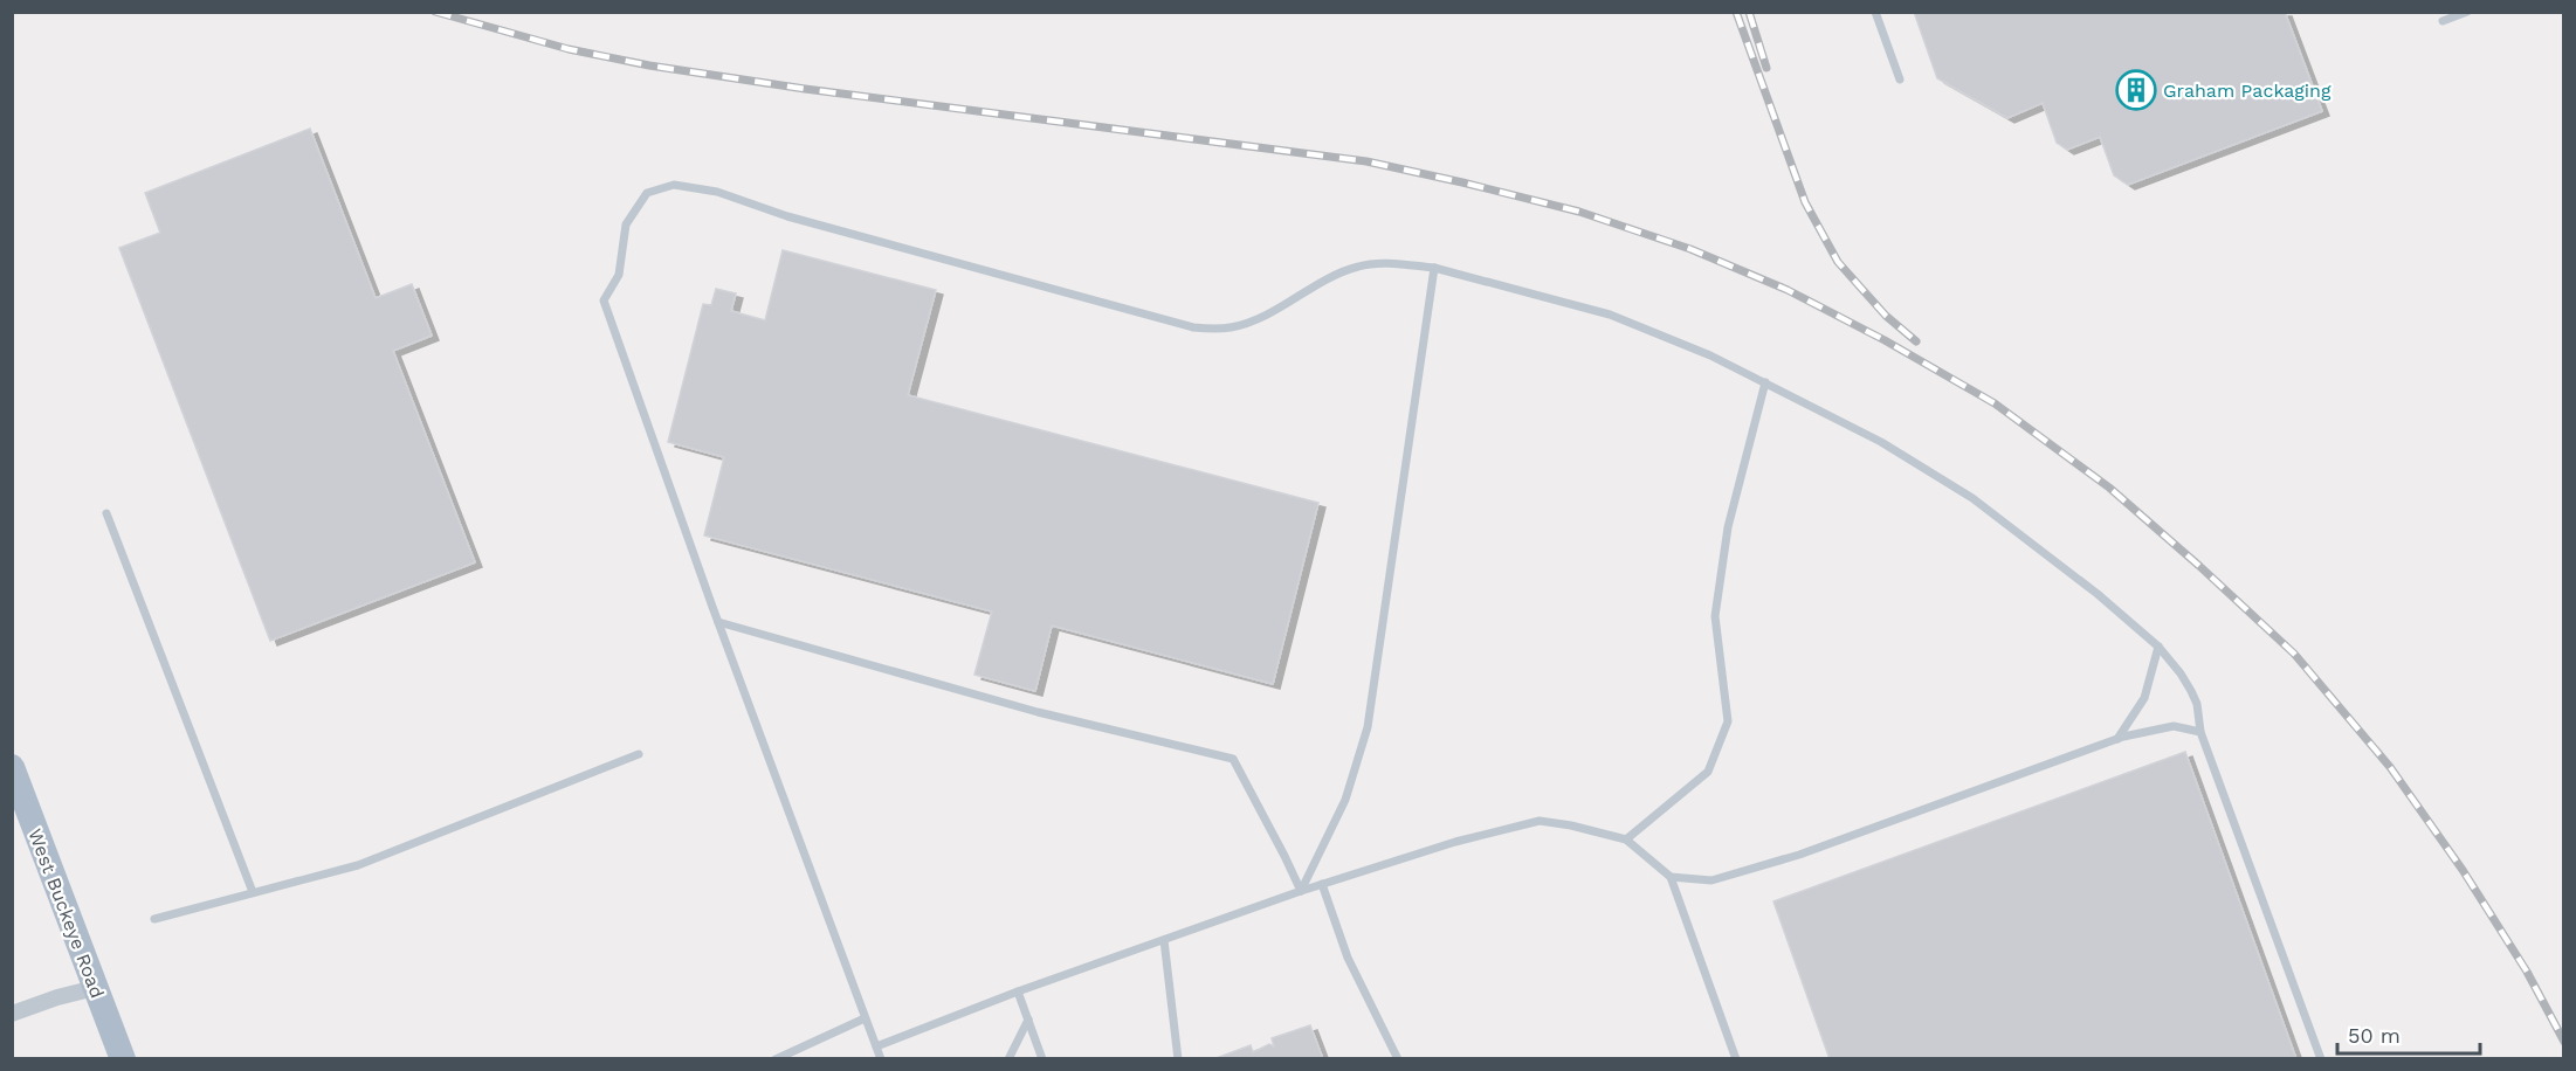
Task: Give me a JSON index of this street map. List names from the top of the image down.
{
  "streets": {
    "main road": ["West Buckeye Road"]
  },
  "places": {
    "building": ["Graham Packaging"]
  },
  "scale_bar": "50 m"
}
